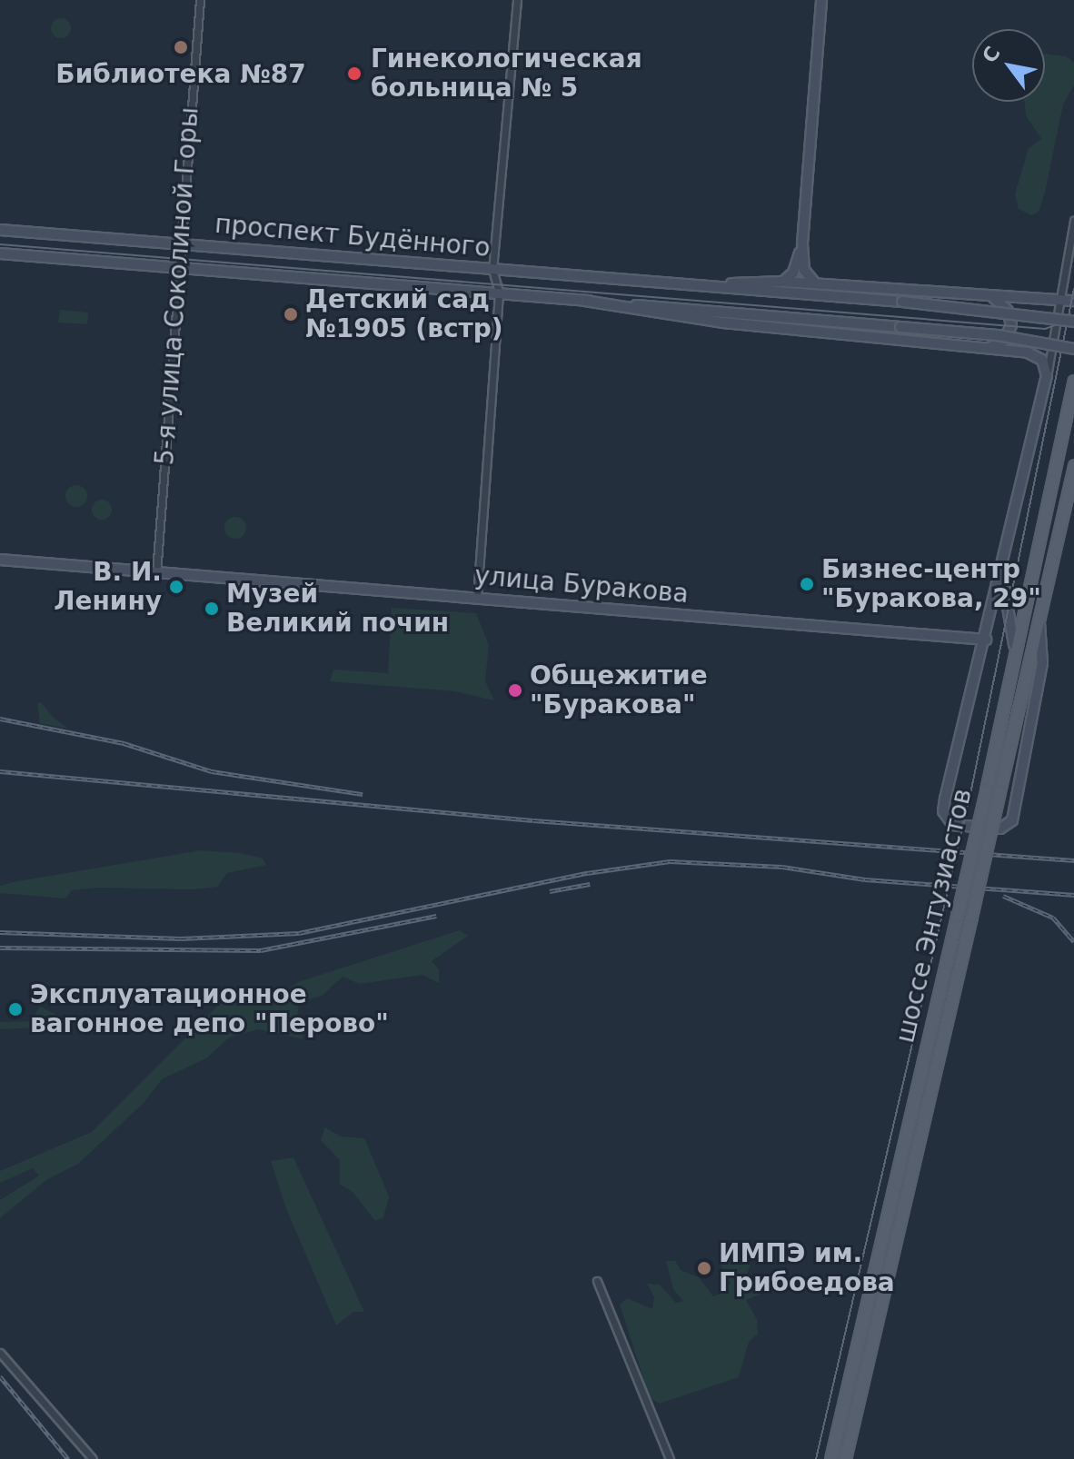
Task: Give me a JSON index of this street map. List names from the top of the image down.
{
  "streets": {
    "main road": ["проспект Будённого", "улица Буракова", "шоссе Энтузиастов"],
    "street": ["5-я улица Соколиной Горы"]
  },
  "crossings": [
    ["проспект Будённого", "5-я улица Соколиной Горы"],
    ["5-я улица Соколиной Горы", "улица Буракова"]
  ],
  "places": [
    "Библиотека №87",
    "Гинекологическая больница № 5",
    "Детский сад №1905 (встр)",
    "Бизнес-центр \"Буракова, 29\"",
    "В. И. Ленину",
    "Музей Великий почин",
    "Общежитие \"Буракова\"",
    "Эксплуатационное вагонное депо \"Перово\"",
    "ИМПЭ им. Грибоедова"
  ],
  "north": "top left"
}
